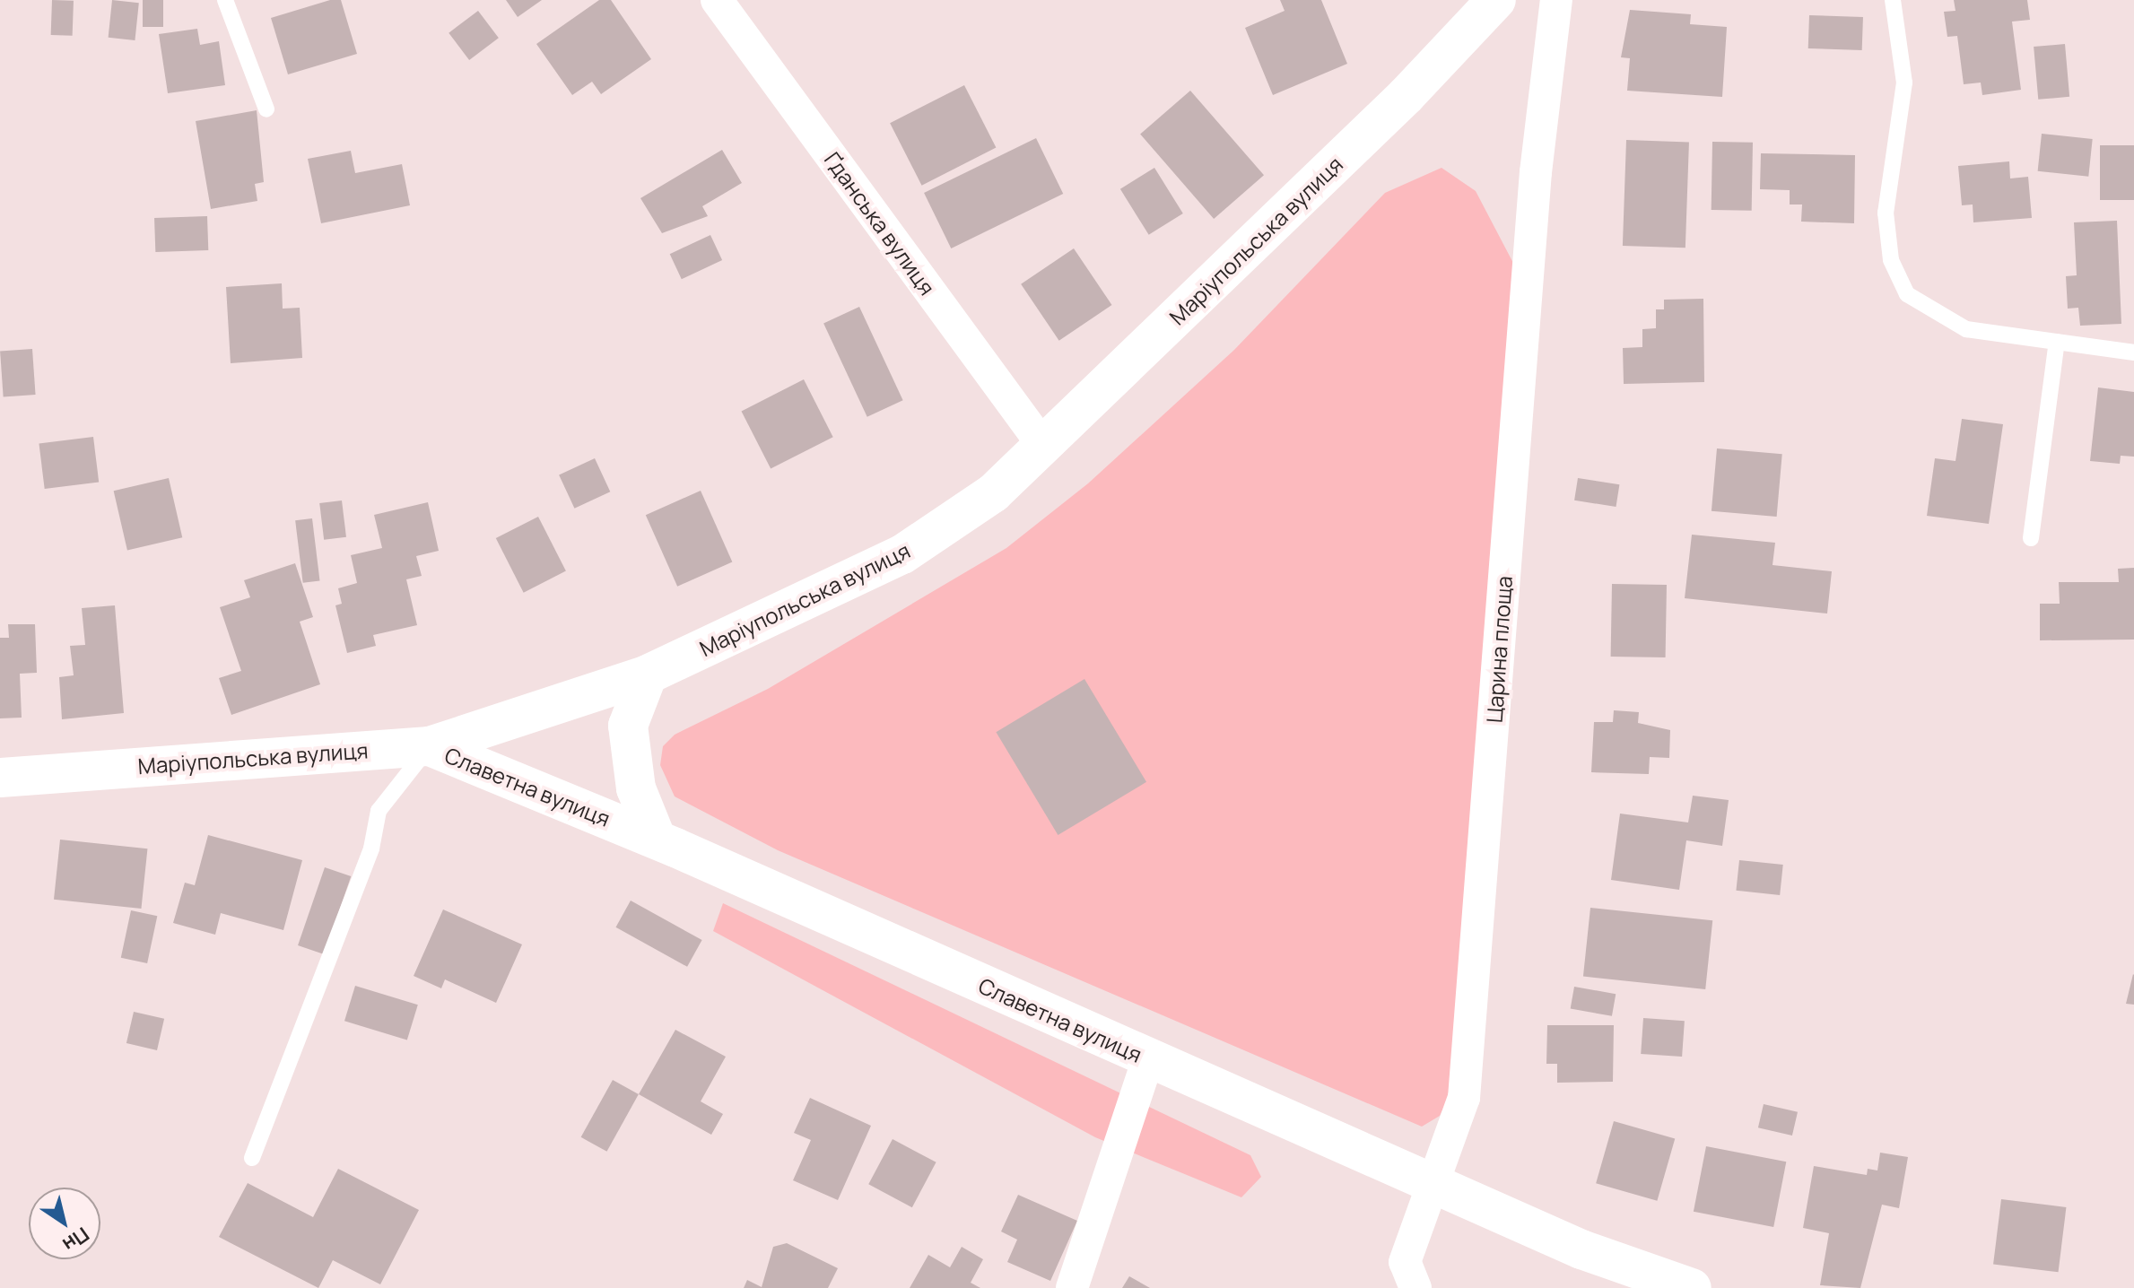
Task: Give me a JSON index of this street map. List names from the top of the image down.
{
  "streets": {
    "main road": ["Маріупольська вулиця", "Славетна вулиця"],
    "street": ["Ґданська вулиця", "Царина площа"]
  },
  "crossings": [
    ["Ґданська вулиця", "Маріупольська вулиця"],
    ["Маріупольська вулиця", "Славетна вулиця"],
    ["Царина площа", "Славетна вулиця"]
  ],
  "north": "bottom right"
}
